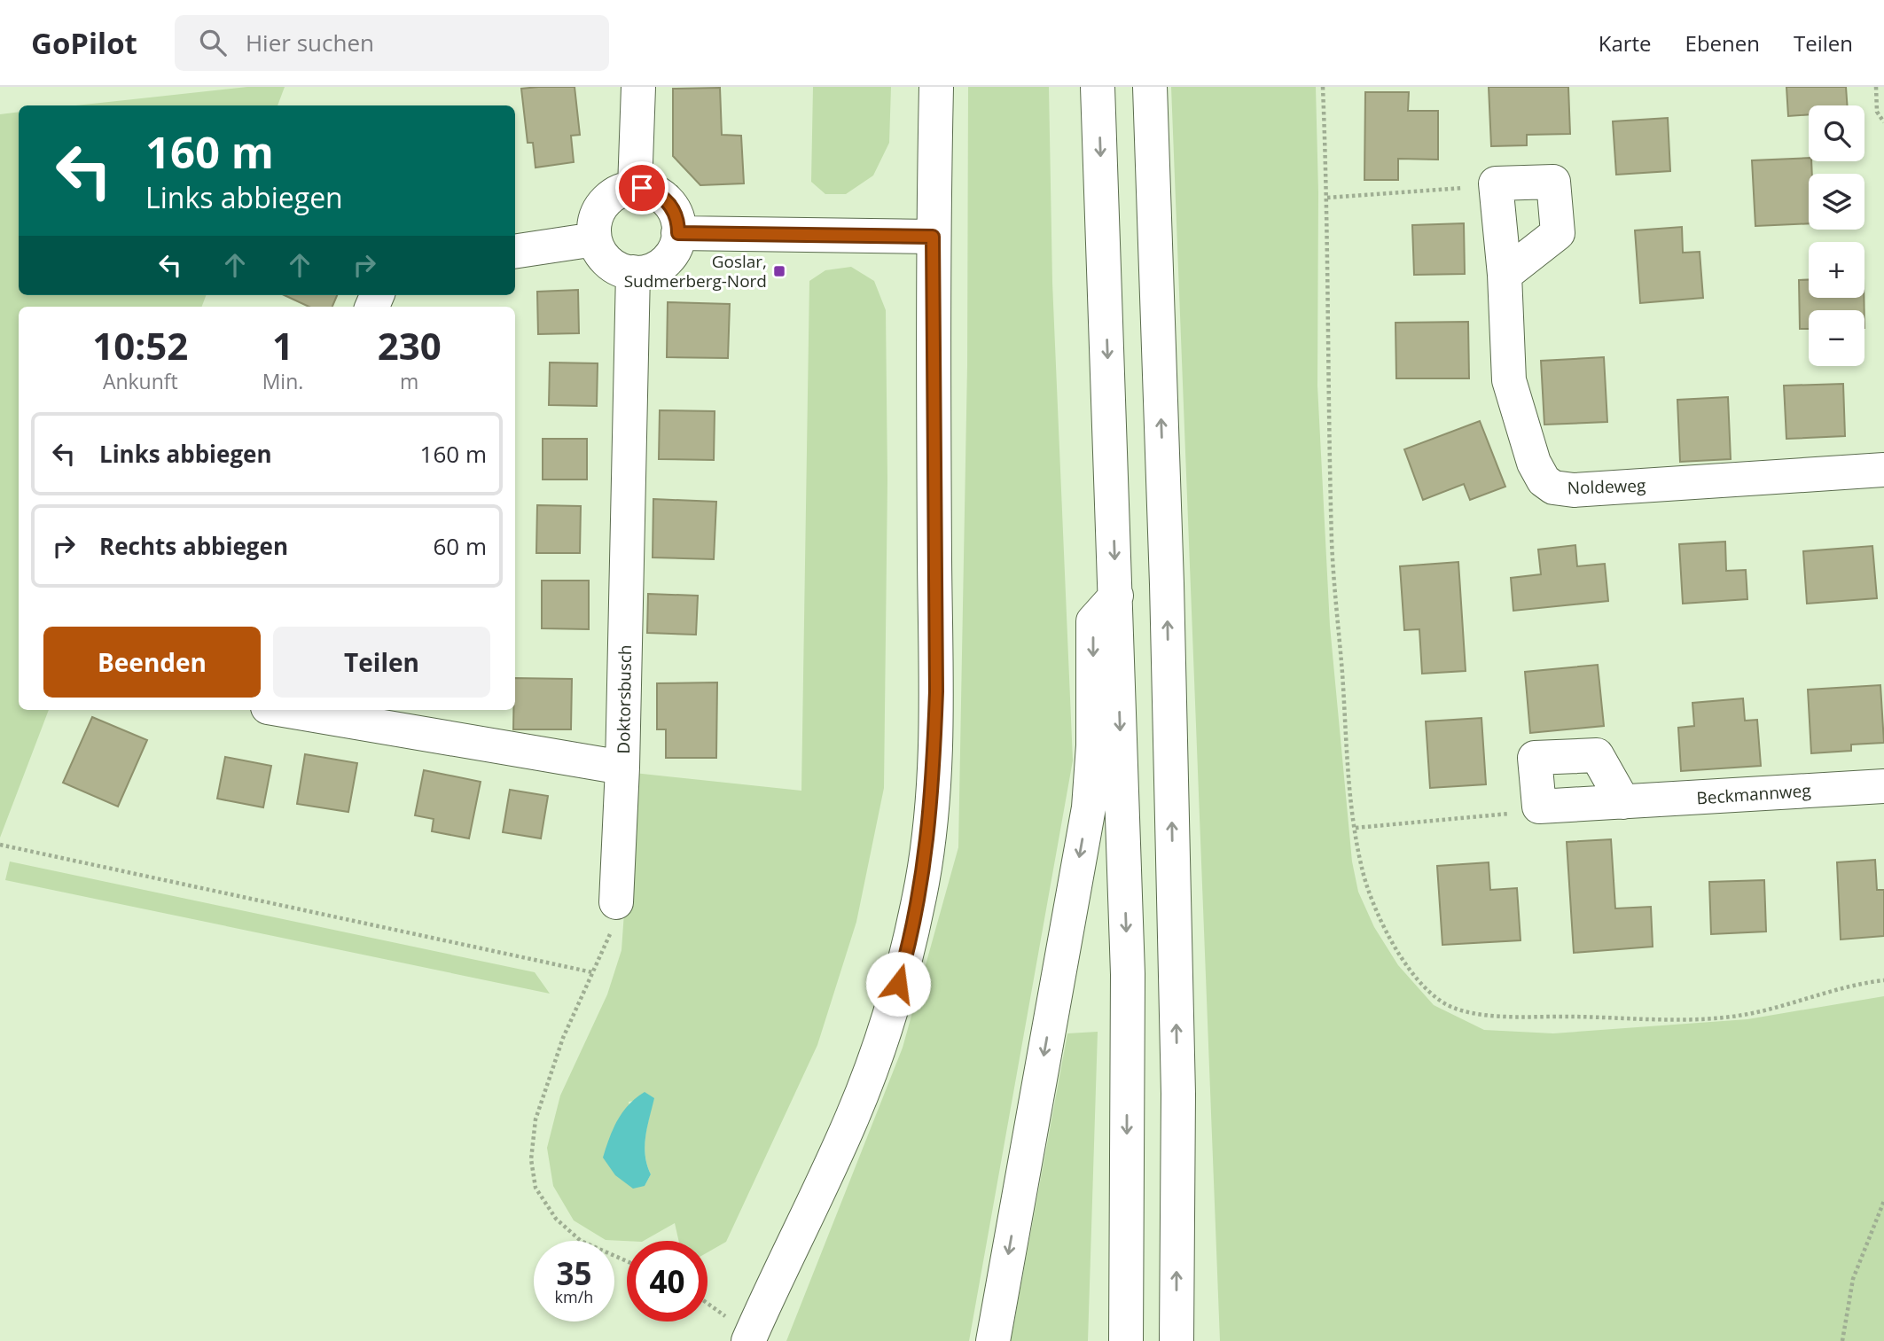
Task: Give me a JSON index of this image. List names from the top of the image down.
{
  "streets": {
    "main road": ["Noldeweg", "Doktorsbusch", "Beckmannweg"]
  },
  "places": {
    "transit": ["Goslar, Sudmerberg-Nord"]
  },
  "page": {
    "header": "GoPilot",
    "search": "Hier suchen",
    "nav": ["Karte", "Ebenen", "Teilen"],
    "map_buttons": ["+", "−"],
    "turn": ["160 m", "Links abbiegen"],
    "eta": [
      "10:52",
      "Ankunft",
      "1",
      "Min.",
      "230",
      "m"
    ],
    "list": [
      {
        "name": "Links abbiegen",
        "value": "160 m"
      },
      {
        "name": "Rechts abbiegen",
        "value": "60 m"
      }
    ],
    "buttons": ["Beenden", "Teilen"],
    "speed": "35 km/h",
    "limit": "40"
  }
}
